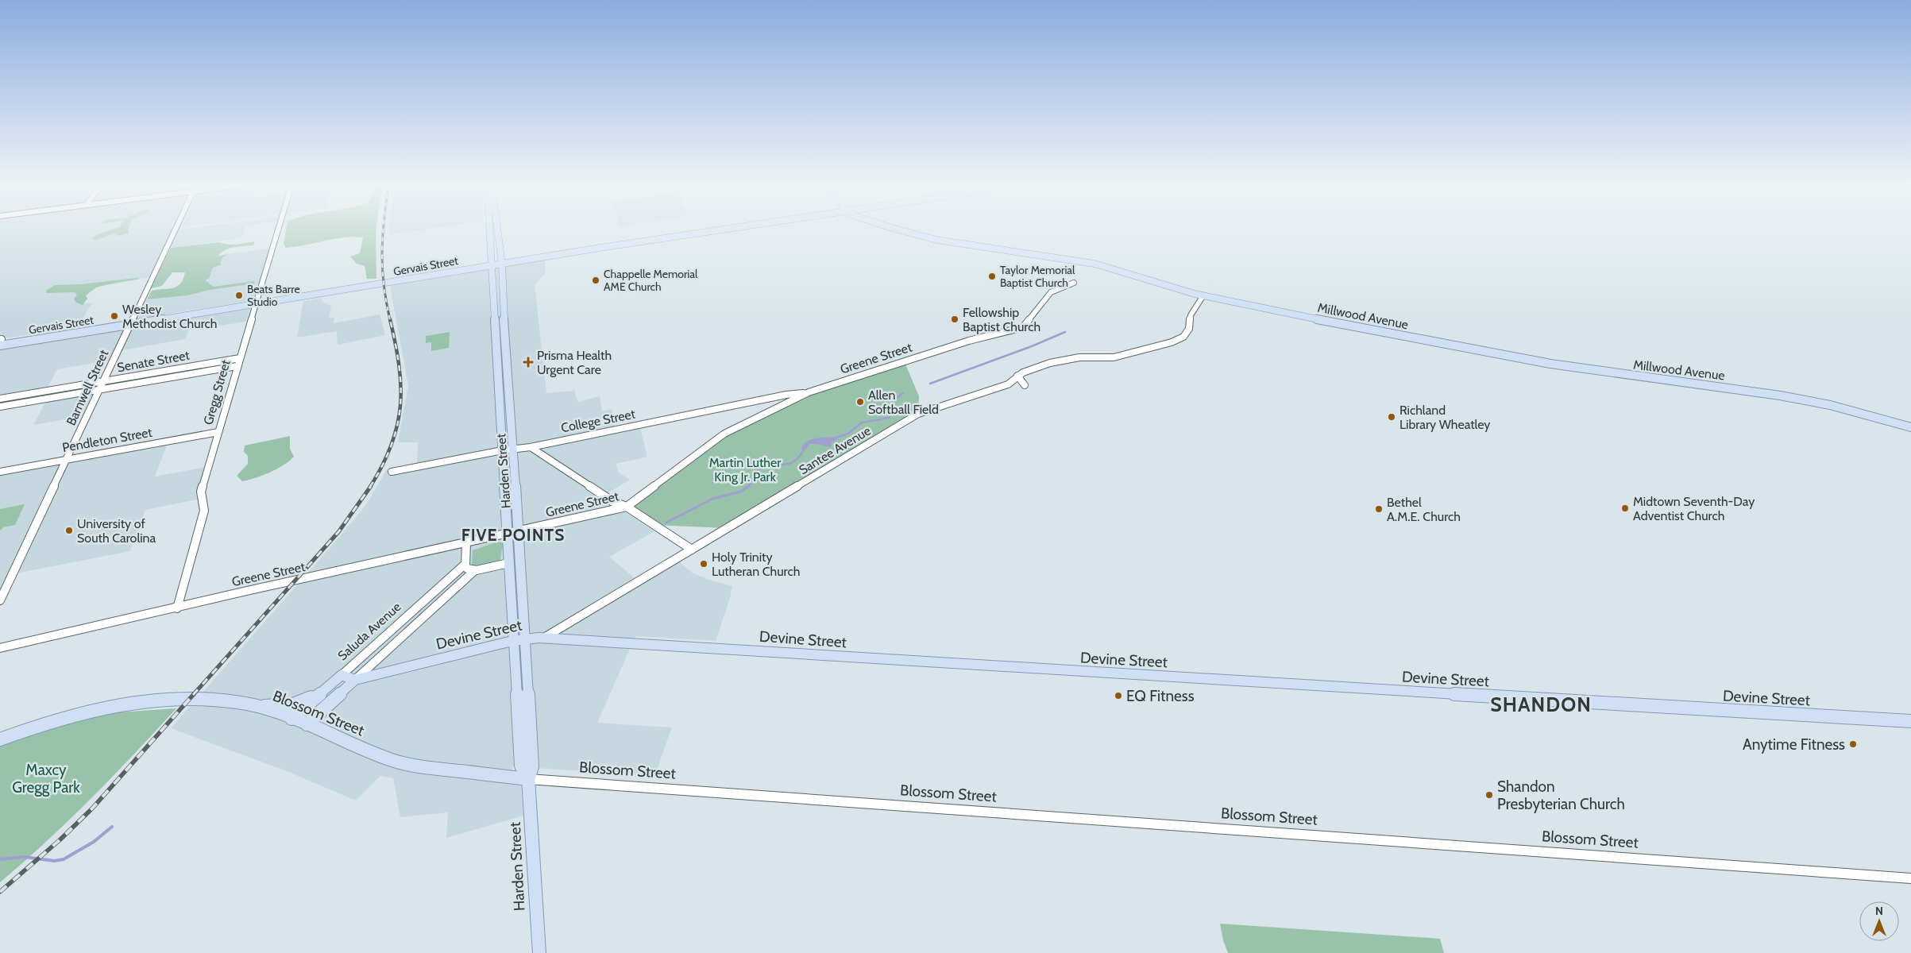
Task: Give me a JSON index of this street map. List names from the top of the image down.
{
  "streets": {
    "main road": [
      "Gervais Street",
      "Millwood Avenue",
      "Harden Street",
      "Saluda Avenue",
      "Devine Street",
      "Blossom Street"
    ],
    "street": [
      "Greene Street",
      "Senate Street",
      "Barnwell Street",
      "Gregg Street",
      "College Street",
      "Pendleton Street",
      "Santee Avenue"
    ]
  },
  "crossings": [
    ["Gervais Street", "Barnwell Street"],
    ["Gervais Street", "Gregg Street"],
    ["Gervais Street", "Harden Street"],
    ["Millwood Avenue", "Santee Avenue"],
    ["Greene Street", "Gregg Street"],
    ["Greene Street", "College Street"],
    ["Greene Street", "Harden Street"],
    ["Senate Street", "Barnwell Street"],
    ["Senate Street", "Gregg Street"],
    ["Barnwell Street", "Pendleton Street"],
    ["Gregg Street", "Pendleton Street"],
    ["College Street", "Harden Street"],
    ["Santee Avenue", "Devine Street"],
    ["Harden Street", "Devine Street"],
    ["Harden Street", "Blossom Street"],
    ["Saluda Avenue", "Devine Street"],
    ["Saluda Avenue", "Blossom Street"]
  ],
  "districts": ["FIVE POINTS", "SHANDON"],
  "parks": ["Martin Luther King Jr. Park", "Maxcy Gregg Park"],
  "places": {
    "other": [
      "Taylor Memorial Baptist Church",
      "Chappelle Memorial AME Church",
      "Beats Barre Studio",
      "Wesley Methodist Church",
      "Fellowship Baptist Church",
      "Allen Softball Field",
      "Richland Library Wheatley",
      "Midtown Seventh-Day Adventist Church",
      "Bethel A.M.E. Church",
      "University of South Carolina",
      "Holy Trinity Lutheran Church",
      "EQ Fitness",
      "Anytime Fitness",
      "Shandon Presbyterian Church"
    ],
    "health": ["Prisma Health Urgent Care"]
  },
  "north": "top"
}
